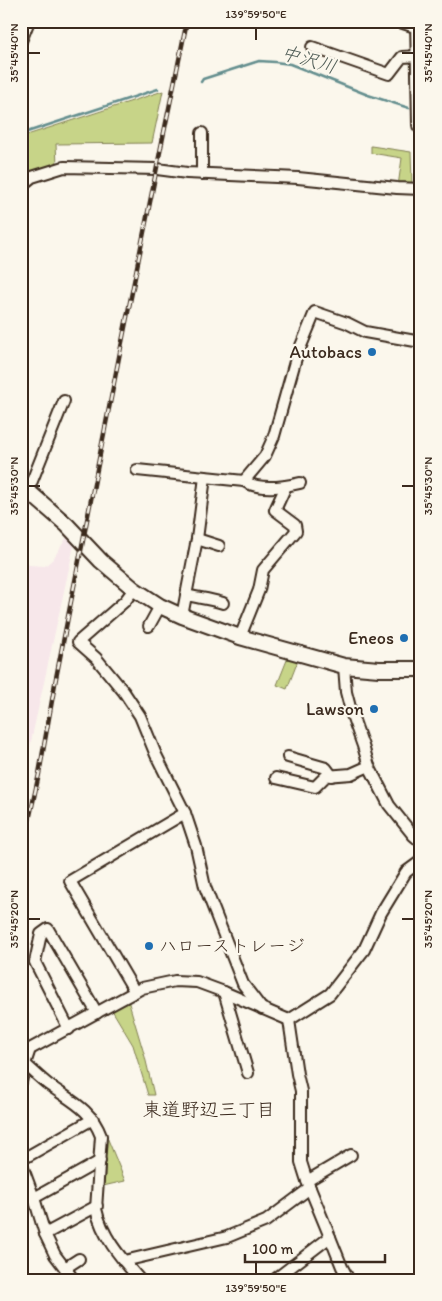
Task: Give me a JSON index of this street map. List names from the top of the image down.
{
  "districts": ["東道野辺三丁目"],
  "water": ["中沢川"],
  "places": [
    "Autobacs",
    "Eneos",
    "Lawson",
    "ハローストレージ"
  ],
  "scale_bar": "100 m",
  "coordinates": [
    "139°59'50\"E",
    "35°45'40\"N",
    "35°45'30\"N",
    "35°45'20\"N"
  ]
}
